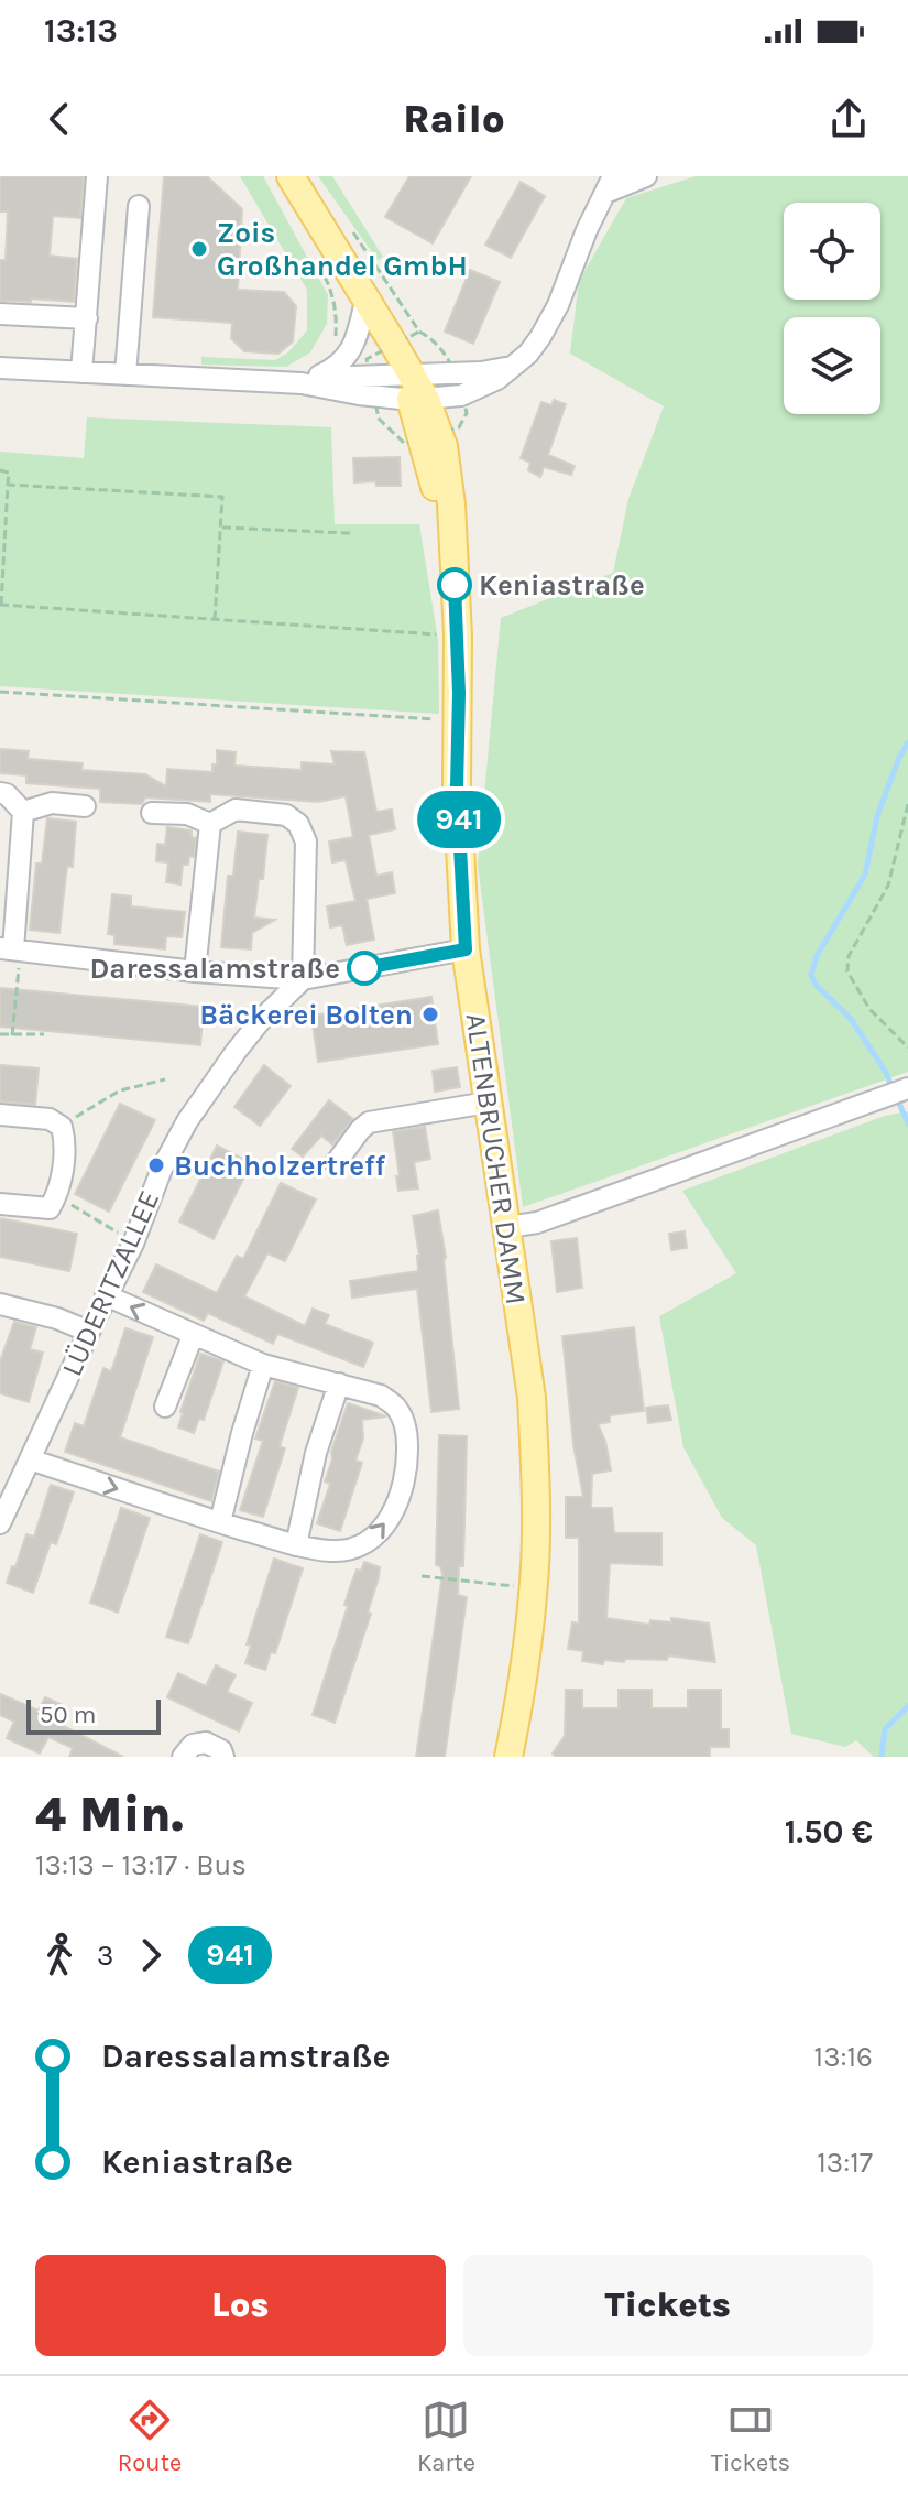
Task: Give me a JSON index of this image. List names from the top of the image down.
{
  "streets": {
    "main road": ["ALTENBRUCHER DAMM"],
    "street": ["LÜDERITZALLEE"]
  },
  "places": [
    "Zois Großhandel GmbH",
    "Keniastraße",
    "Daressalamstraße",
    "Bäckerei Bolten",
    "Buchholzertreff"
  ],
  "lines": ["bus line 941"],
  "scale_bar": "50 m",
  "page": {
    "status": "13:13",
    "header": "Railo",
    "on_map": "941",
    "scale": "50 m",
    "heading": ["4 Min.", "13:13 – 13:17 · Bus", "1.50 €"],
    "legs": ["3", "941"],
    "list": [
      {
        "name": "Daressalamstraße",
        "value": "13:16"
      },
      {
        "name": "Keniastraße",
        "value": "13:17"
      }
    ],
    "buttons": ["Los", "Tickets"],
    "tabs": ["Route", "Karte", "Tickets"]
  }
}
